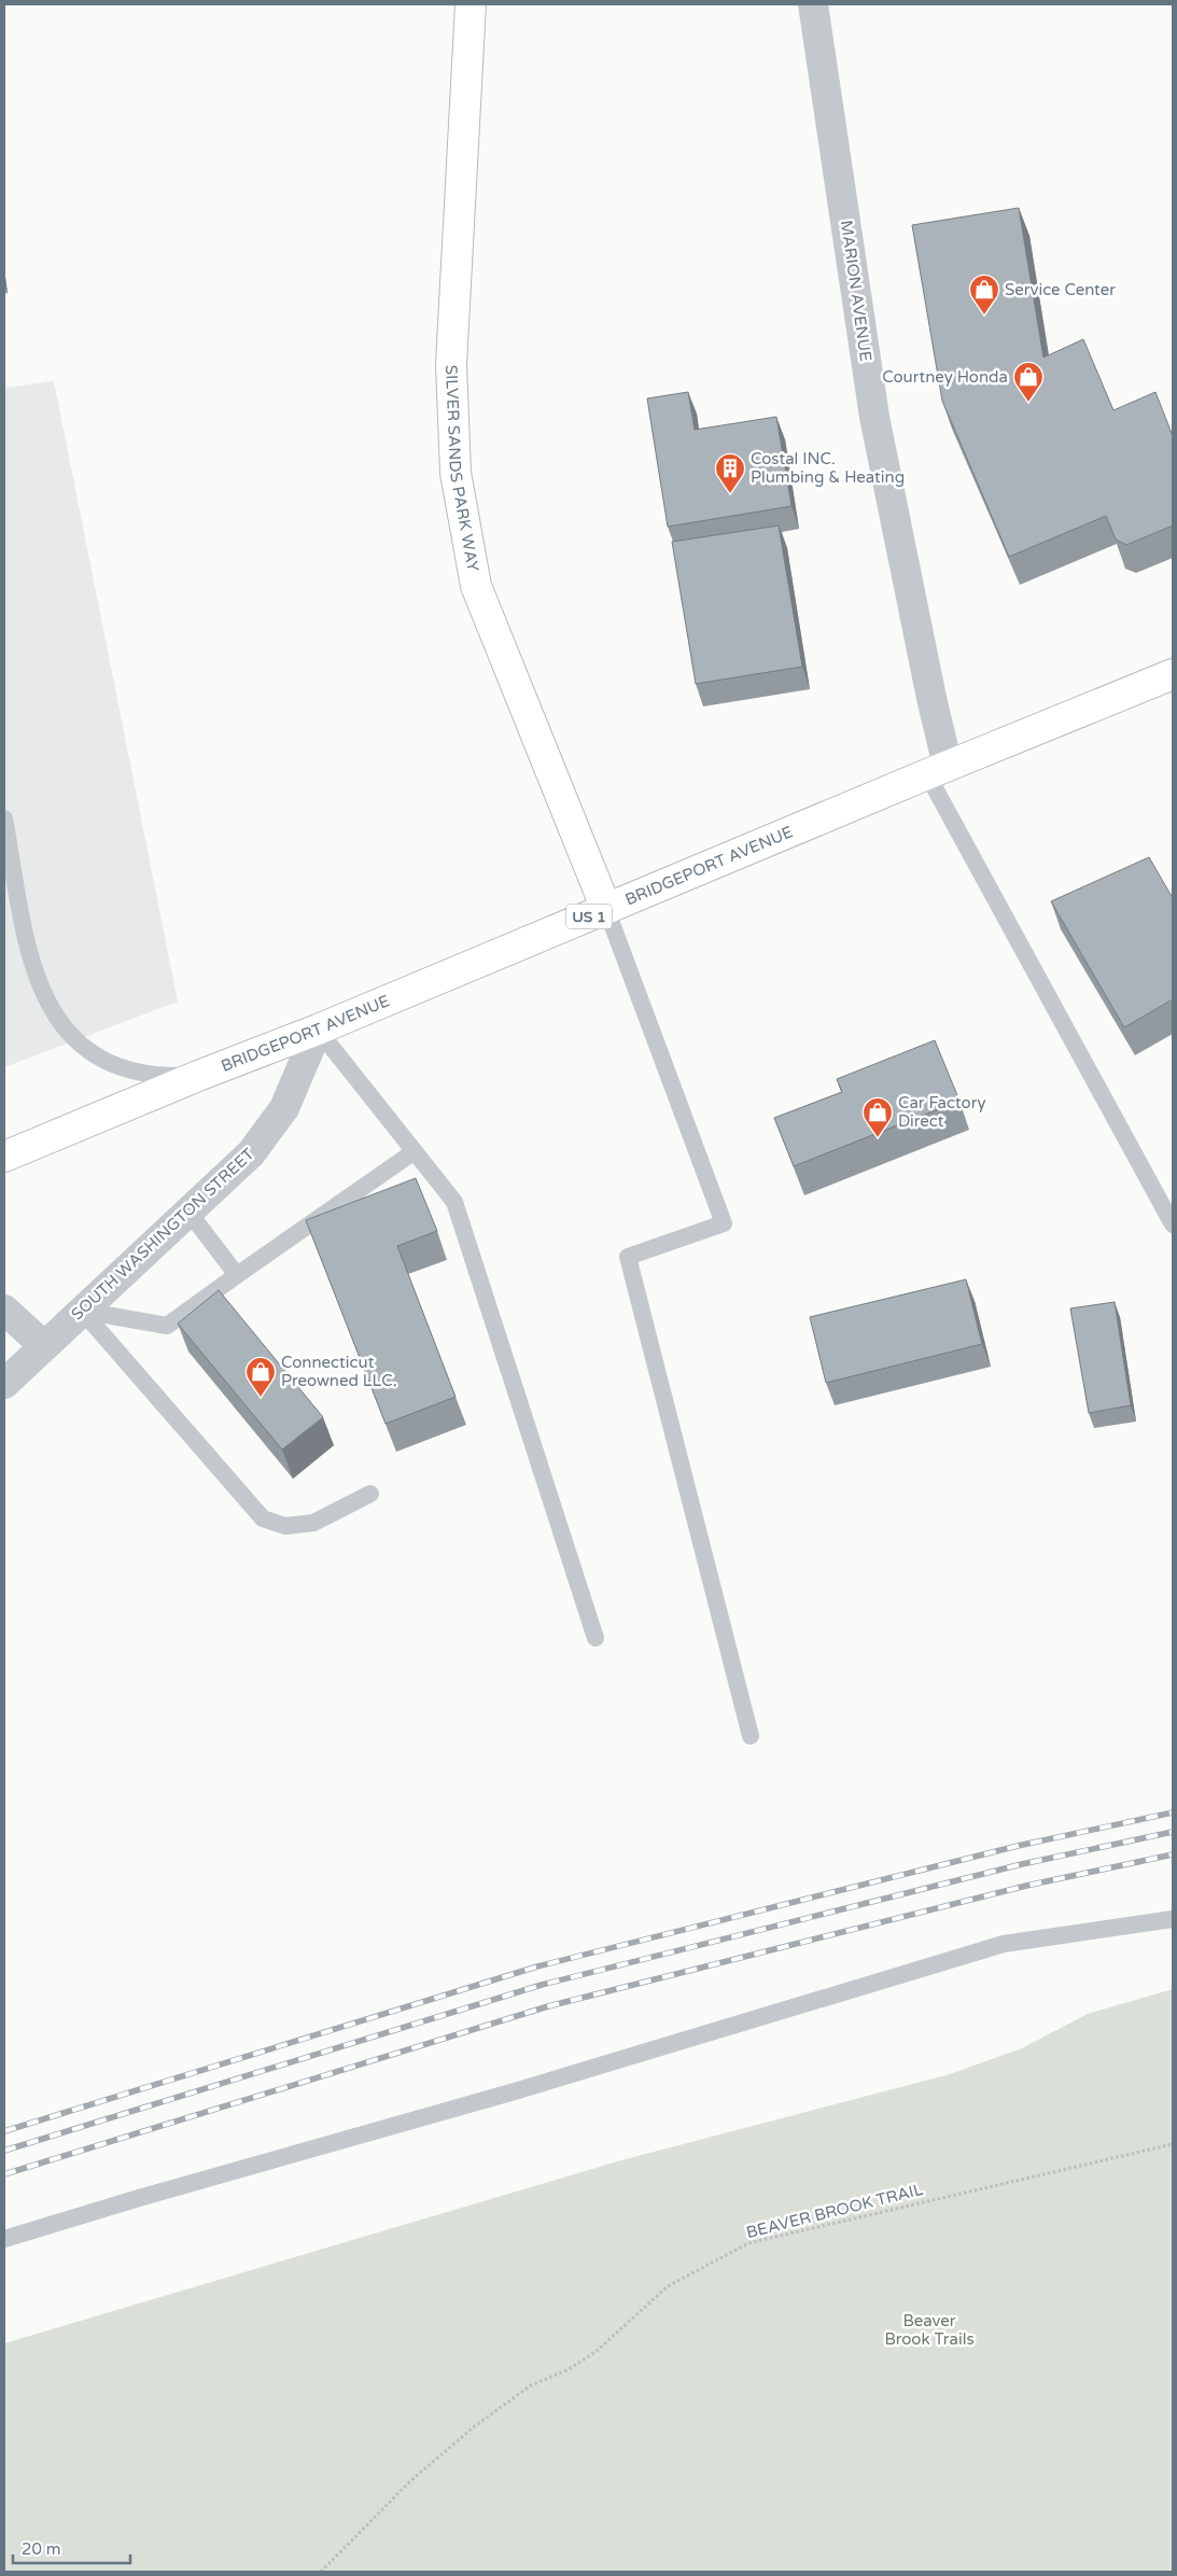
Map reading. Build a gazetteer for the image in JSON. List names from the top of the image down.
{
  "streets": {
    "main road": ["SILVER SANDS PARK WAY", "BRIDGEPORT AVENUE", "US 1"],
    "street": ["MARION AVENUE", "SOUTH WASHINGTON STREET"],
    "path": ["BEAVER BROOK TRAIL"]
  },
  "crossings": [
    ["MARION AVENUE", "BRIDGEPORT AVENUE"],
    ["SILVER SANDS PARK WAY", "BRIDGEPORT AVENUE"],
    ["BRIDGEPORT AVENUE", "SOUTH WASHINGTON STREET"]
  ],
  "parks": ["Beaver Brook Trails"],
  "places": {
    "shop": [
      "Service Center",
      "Courtney Honda",
      "Car Factory Direct",
      "Connecticut Preowned LLC."
    ],
    "building": ["Costal INC. Plumbing & Heating"]
  },
  "scale_bar": "20 m"
}
